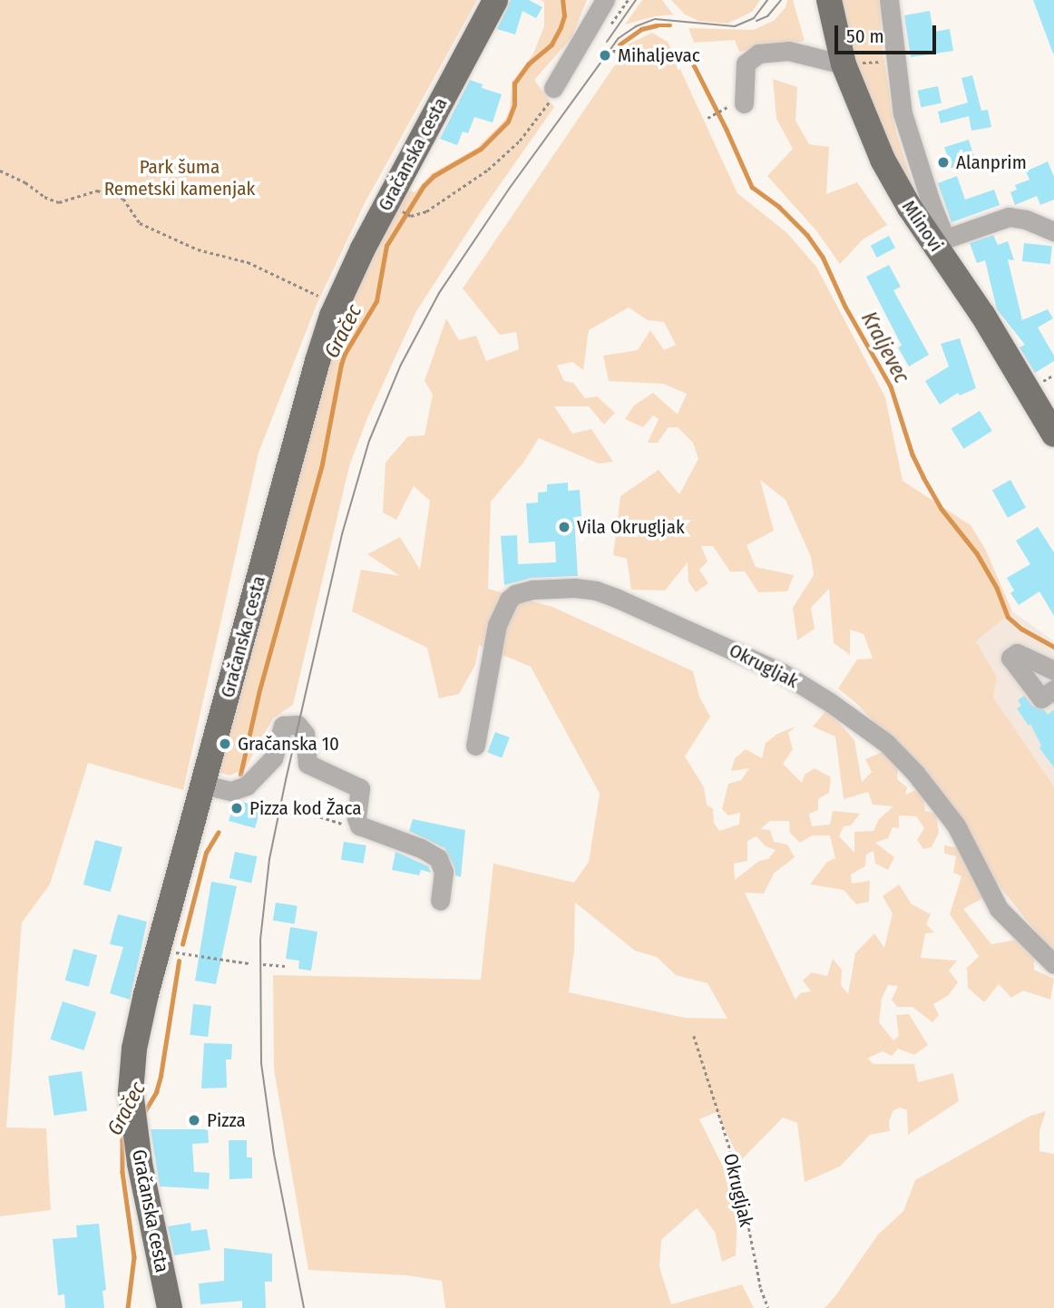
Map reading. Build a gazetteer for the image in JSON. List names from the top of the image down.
{
  "streets": {
    "main road": ["Gračanska cesta", "Mlinovi"],
    "street": ["Okrugljak"]
  },
  "water": ["Gračec", "Kraljevec"],
  "parks": ["Park šuma Remetski kamenjak"],
  "places": [
    "Mihaljevac",
    "Alanprim",
    "Vila Okrugljak",
    "Gračanska 10",
    "Pizza kod Žaca",
    "Pizza"
  ],
  "scale_bar": "50 m"
}
